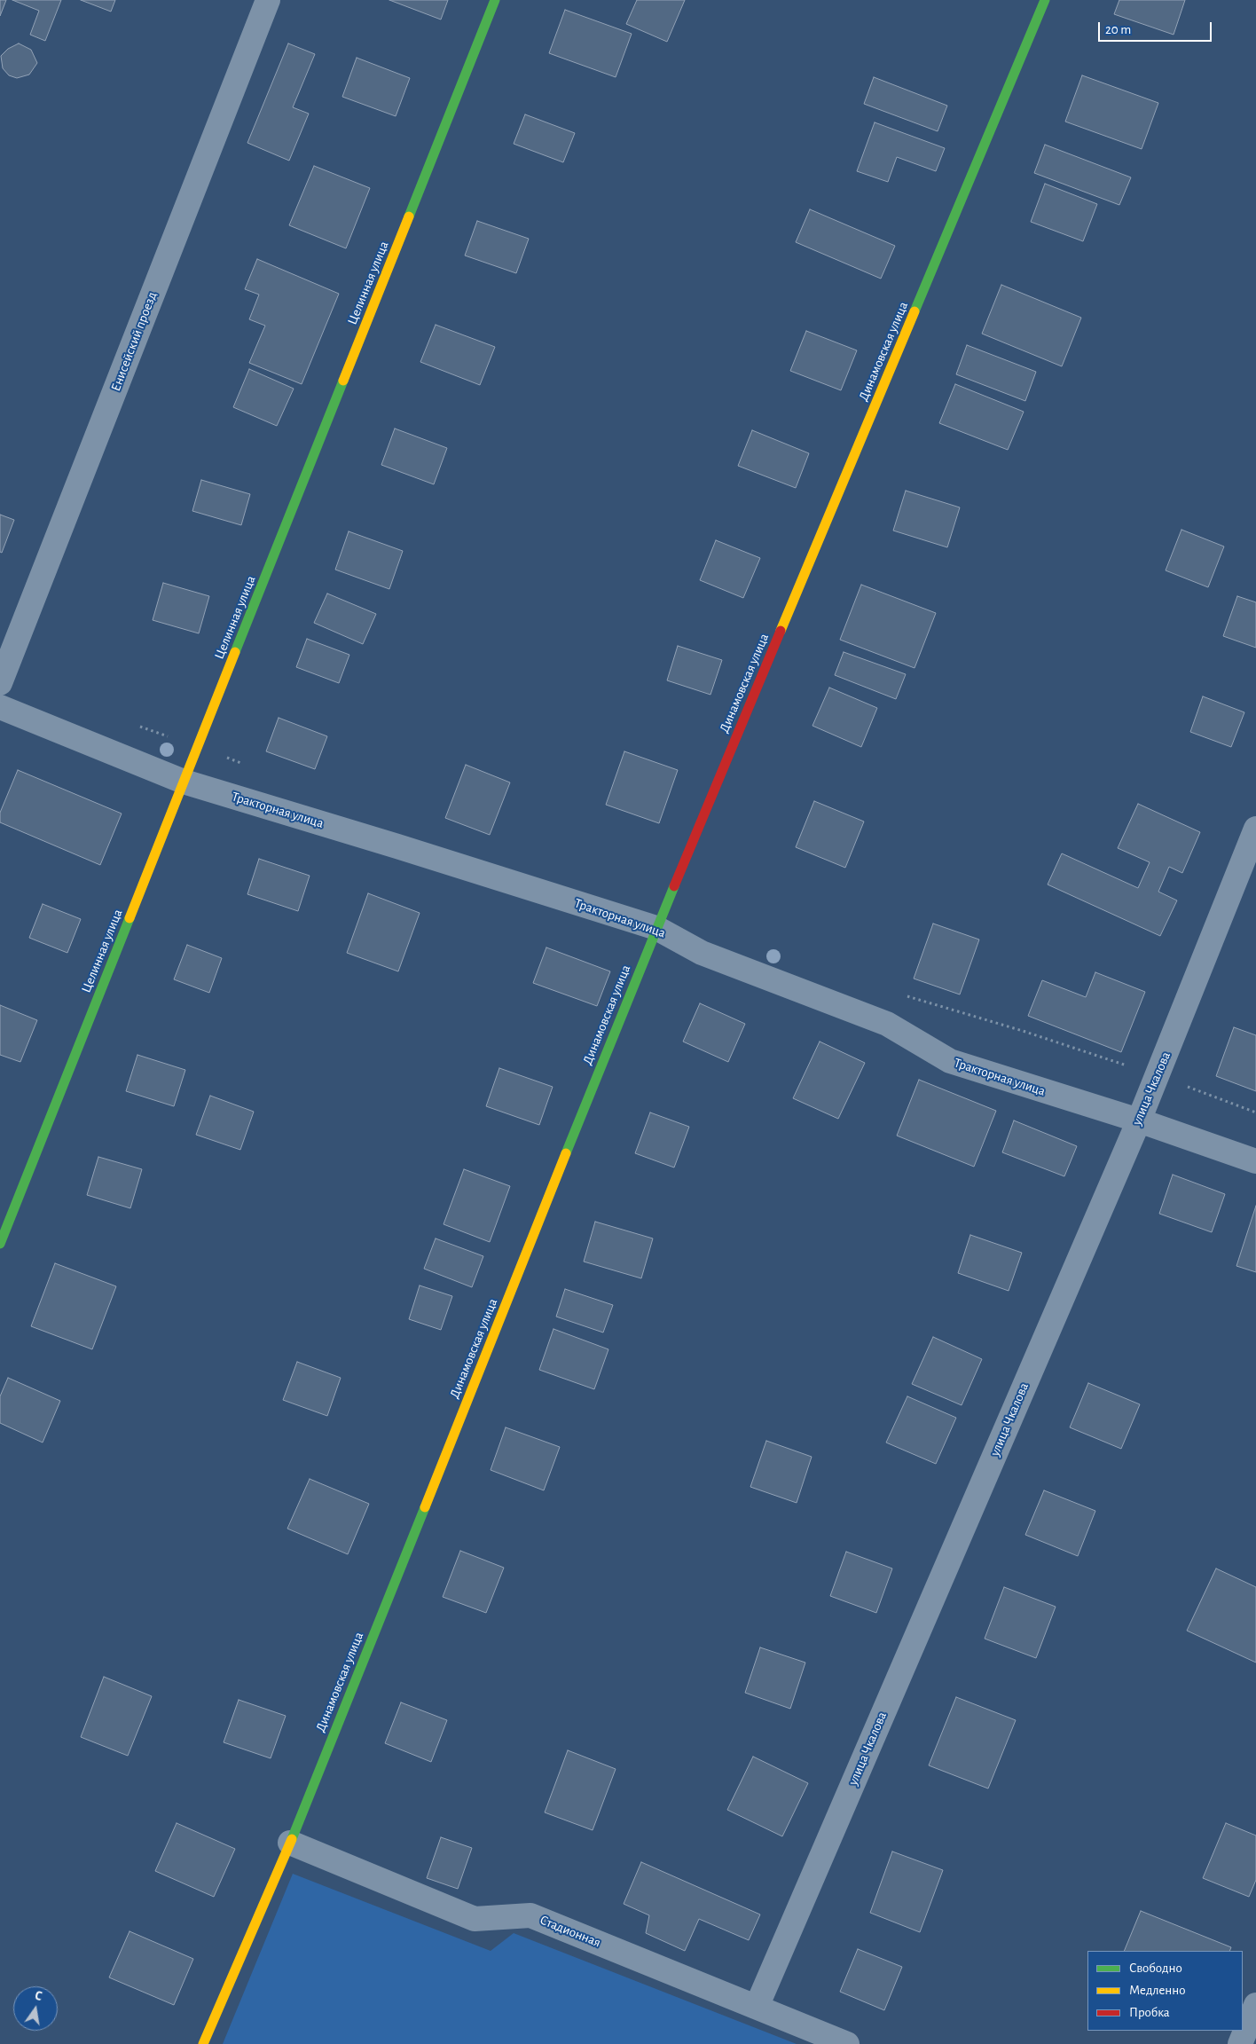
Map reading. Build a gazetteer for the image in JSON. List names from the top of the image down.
{
  "streets": {
    "street": [
      "Целинная улица",
      "Енисейский проезд",
      "Динамовская улица",
      "Тракторная улица",
      "улица Чкалова",
      "Стадионная"
    ]
  },
  "crossings": [
    ["Целинная улица", "Тракторная улица"],
    ["Динамовская улица", "Тракторная улица"],
    ["Динамовская улица", "Стадионная"],
    ["Тракторная улица", "улица Чкалова"],
    ["улица Чкалова", "Стадионная"]
  ],
  "legend": ["Свободно", "Медленно", "Пробка"],
  "scale_bar": "20 m",
  "north": "top"
}
